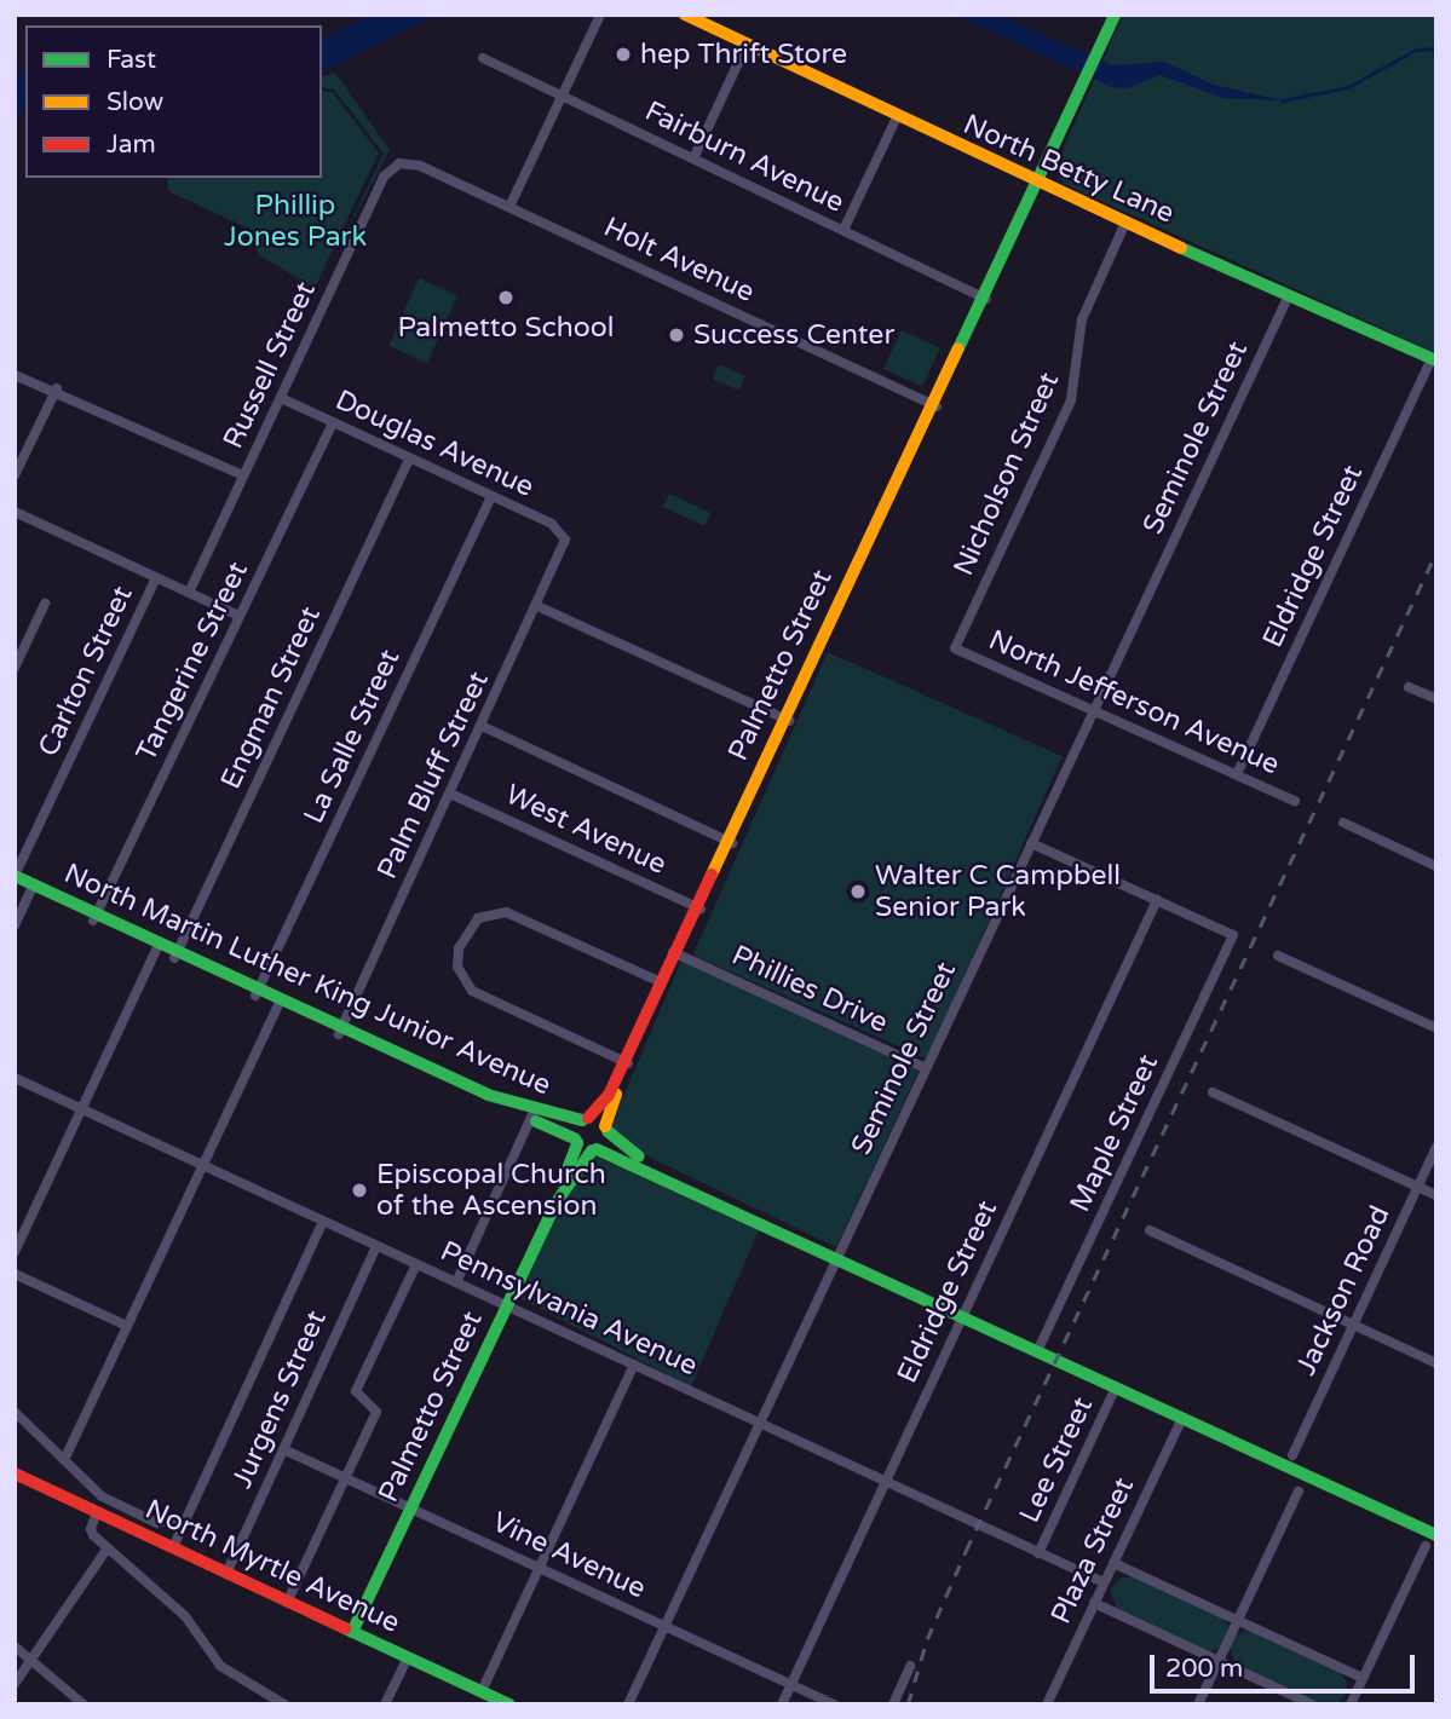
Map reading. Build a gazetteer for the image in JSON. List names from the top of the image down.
{
  "streets": {
    "street": [
      "Fairburn Avenue",
      "North Betty Lane",
      "Holt Avenue",
      "Russell Street",
      "Seminole Street",
      "Douglas Avenue",
      "Nicholson Street",
      "Eldridge Street",
      "Tangerine Street",
      "Palmetto Street",
      "Carlton Street",
      "Engman Street",
      "North Jefferson Avenue",
      "La Salle Street",
      "Palm Bluff Street",
      "West Avenue",
      "North Martin Luther King Junior Avenue",
      "Phillies Drive",
      "Maple Street",
      "Jackson Road",
      "Pennsylvania Avenue",
      "Jurgens Street",
      "Lee Street",
      "Plaza Street",
      "Vine Avenue",
      "North Myrtle Avenue"
    ]
  },
  "crossings": [
    ["Fairburn Avenue", "Palmetto Street"],
    ["North Betty Lane", "Seminole Street"],
    ["North Betty Lane", "Nicholson Street"],
    ["North Betty Lane", "Eldridge Street"],
    ["North Betty Lane", "Palmetto Street"],
    ["Holt Avenue", "Russell Street"],
    ["Holt Avenue", "Palmetto Street"],
    ["Russell Street", "Douglas Avenue"],
    ["Seminole Street", "North Jefferson Avenue"],
    ["Seminole Street", "Phillies Drive"],
    ["Seminole Street", "Pennsylvania Avenue"],
    ["Seminole Street", "Vine Avenue"],
    ["Douglas Avenue", "Tangerine Street"],
    ["Douglas Avenue", "Engman Street"],
    ["Douglas Avenue", "La Salle Street"],
    ["Douglas Avenue", "Palm Bluff Street"],
    ["Nicholson Street", "North Jefferson Avenue"],
    ["Eldridge Street", "North Jefferson Avenue"],
    ["Eldridge Street", "Maple Street"],
    ["Eldridge Street", "Pennsylvania Avenue"],
    ["Eldridge Street", "Vine Avenue"],
    ["Tangerine Street", "North Martin Luther King Junior Avenue"],
    ["Palmetto Street", "West Avenue"],
    ["Palmetto Street", "North Martin Luther King Junior Avenue"],
    ["Palmetto Street", "Phillies Drive"],
    ["Palmetto Street", "Pennsylvania Avenue"],
    ["Palmetto Street", "Vine Avenue"],
    ["Palmetto Street", "North Myrtle Avenue"],
    ["Carlton Street", "North Martin Luther King Junior Avenue"],
    ["Engman Street", "North Martin Luther King Junior Avenue"],
    ["La Salle Street", "North Martin Luther King Junior Avenue"],
    ["Palm Bluff Street", "West Avenue"],
    ["Palm Bluff Street", "North Martin Luther King Junior Avenue"],
    ["Pennsylvania Avenue", "Jurgens Street"],
    ["Pennsylvania Avenue", "Lee Street"],
    ["Pennsylvania Avenue", "Plaza Street"],
    ["Jurgens Street", "Vine Avenue"],
    ["Jurgens Street", "North Myrtle Avenue"]
  ],
  "parks": ["Phillip Jones Park"],
  "places": [
    "hep Thrift Store",
    "Palmetto School",
    "Success Center",
    "Walter C Campbell Senior Park",
    "Episcopal Church of the Ascension"
  ],
  "legend": ["Fast", "Slow", "Jam"],
  "scale_bar": "200 m"
}
